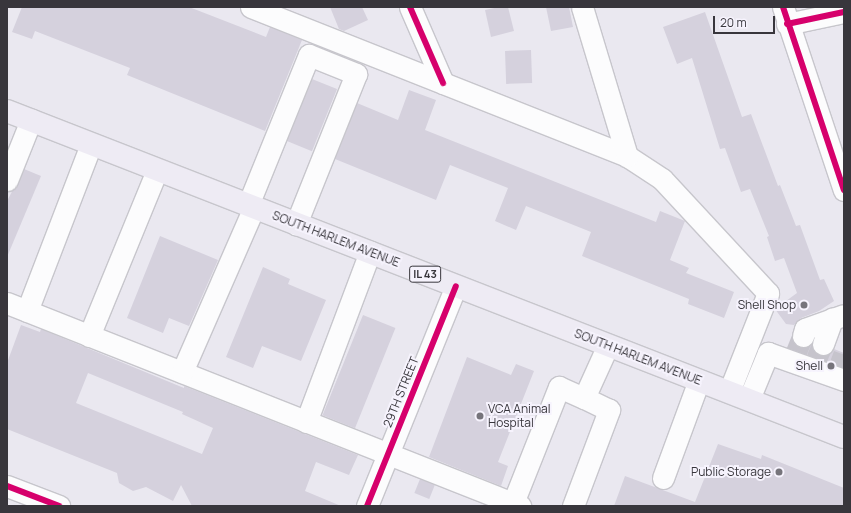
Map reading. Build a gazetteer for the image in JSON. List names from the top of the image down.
{
  "streets": {
    "main road": ["SOUTH HARLEM AVENUE", "IL 43"],
    "street": ["29TH STREET"]
  },
  "crossings": [
    ["SOUTH HARLEM AVENUE", "29TH STREET"]
  ],
  "places": [
    "Shell Shop",
    "Shell",
    "VCA Animal Hospital",
    "Public Storage"
  ],
  "scale_bar": "20 m"
}
